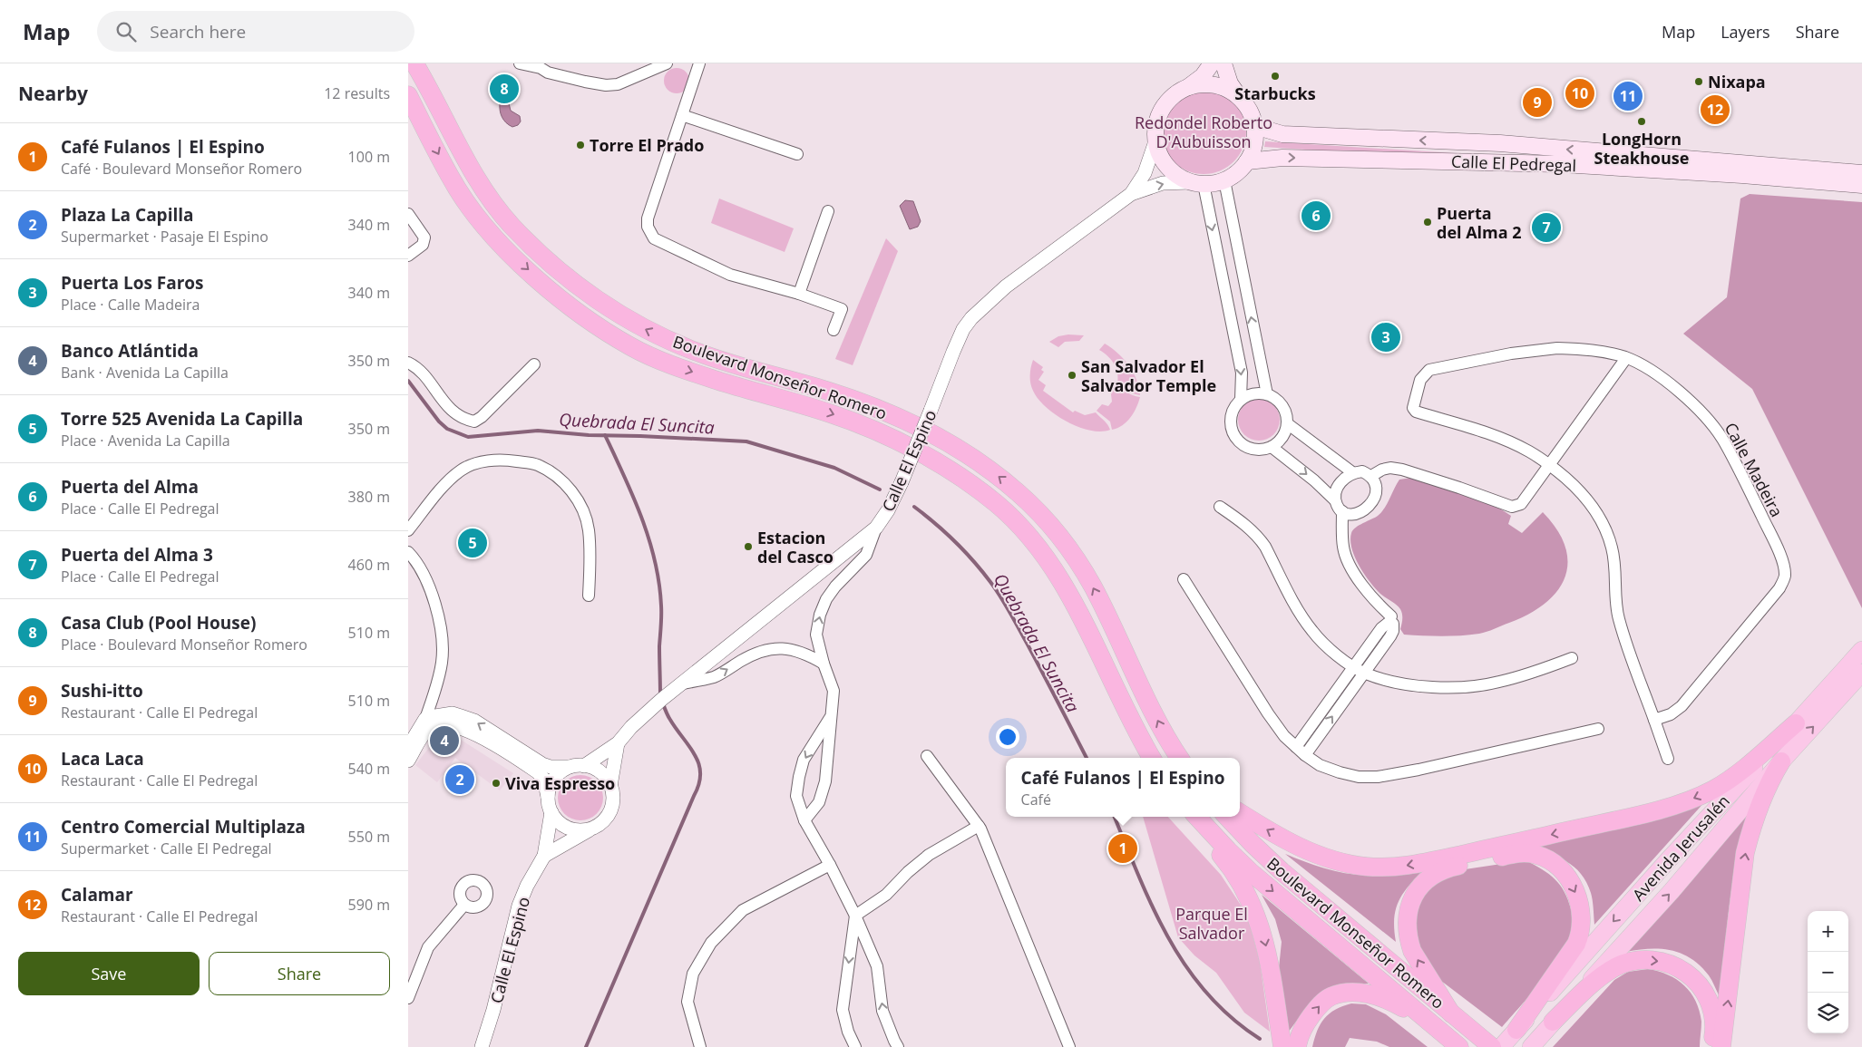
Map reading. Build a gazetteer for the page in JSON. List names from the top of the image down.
{
  "streets": {
    "highway": ["Boulevard Monseñor Romero"],
    "main road": ["Calle El Pedregal", "Avenida Jerusalén"],
    "street": ["Calle El Espino", "Calle Madeira"]
  },
  "crossings": [
    ["Calle El Pedregal", "Calle El Espino"],
    ["Boulevard Monseñor Romero", "Avenida Jerusalén"]
  ],
  "water": ["Quebrada El Suncita"],
  "parks": ["Redondel Roberto D'Aubuisson", "Parque El Salvador"],
  "places": [
    "Starbucks",
    "Nixapa",
    "LongHorn Steakhouse",
    "Torre El Prado",
    "Puerta del Alma 2",
    "San Salvador El Salvador Temple",
    "Estacion del Casco",
    "Viva Espresso"
  ],
  "page": {
    "header": "Map",
    "search": "Search here",
    "nav": ["Map", "Layers", "Share"],
    "heading": ["Nearby", "12 results"],
    "pins": [
      "8",
      "10",
      "11",
      "9",
      "12",
      "6",
      "7",
      "3",
      "5",
      "4",
      "2",
      "1"
    ],
    "list": [
      {
        "mark": "1",
        "name": "Café Fulanos | El Espino",
        "note": "Café · Boulevard Monseñor Romero",
        "value": "100 m"
      },
      {
        "mark": "2",
        "name": "Plaza La Capilla",
        "note": "Supermarket · Pasaje El Espino",
        "value": "340 m"
      },
      {
        "mark": "3",
        "name": "Puerta Los Faros",
        "note": "Place · Calle Madeira",
        "value": "340 m"
      },
      {
        "mark": "4",
        "name": "Banco Atlántida",
        "note": "Bank · Avenida La Capilla",
        "value": "350 m"
      },
      {
        "mark": "5",
        "name": "Torre 525 Avenida La Capilla",
        "note": "Place · Avenida La Capilla",
        "value": "350 m"
      },
      {
        "mark": "6",
        "name": "Puerta del Alma",
        "note": "Place · Calle El Pedregal",
        "value": "380 m"
      },
      {
        "mark": "7",
        "name": "Puerta del Alma 3",
        "note": "Place · Calle El Pedregal",
        "value": "460 m"
      },
      {
        "mark": "8",
        "name": "Casa Club (Pool House)",
        "note": "Place · Boulevard Monseñor Romero",
        "value": "510 m"
      },
      {
        "mark": "9",
        "name": "Sushi-itto",
        "note": "Restaurant · Calle El Pedregal",
        "value": "510 m"
      },
      {
        "mark": "10",
        "name": "Laca Laca",
        "note": "Restaurant · Calle El Pedregal",
        "value": "540 m"
      },
      {
        "mark": "11",
        "name": "Centro Comercial Multiplaza",
        "note": "Supermarket · Calle El Pedregal",
        "value": "550 m"
      },
      {
        "mark": "12",
        "name": "Calamar",
        "note": "Restaurant · Calle El Pedregal",
        "value": "590 m"
      }
    ],
    "popup": ["Café Fulanos | El Espino", "Café"],
    "map_buttons": ["+", "−"],
    "buttons": ["Save", "Share"]
  }
}
